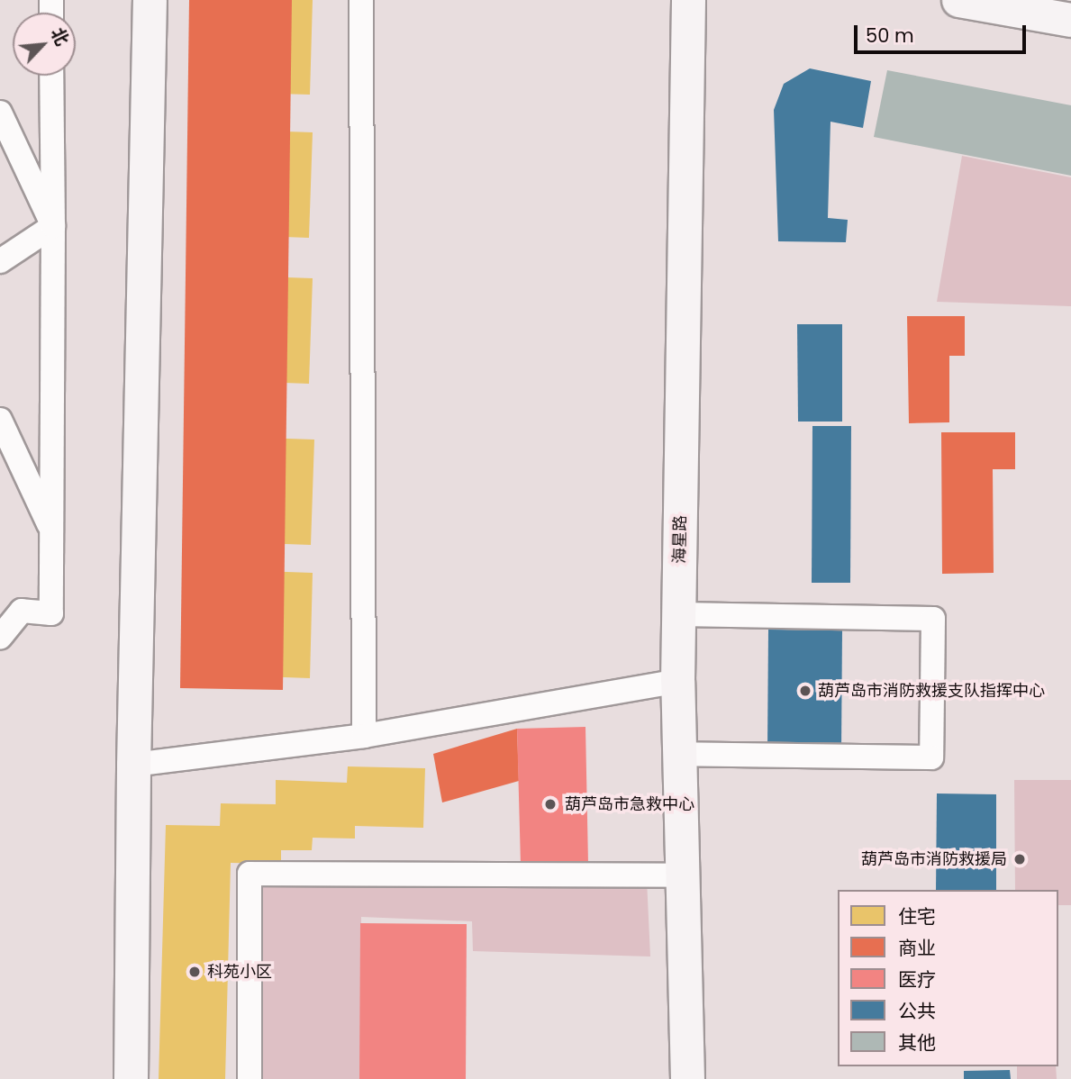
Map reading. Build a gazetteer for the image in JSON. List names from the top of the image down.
{
  "streets": {
    "street": ["海星路"]
  },
  "places": [
    "葫芦岛市消防救援支队指挥中心",
    "葫芦岛市急救中心",
    "葫芦岛市消防救援局",
    "科苑小区"
  ],
  "legend": [
    "住宅",
    "商业",
    "医疗",
    "公共",
    "其他"
  ],
  "scale_bar": "50 m",
  "north": "top right"
}
